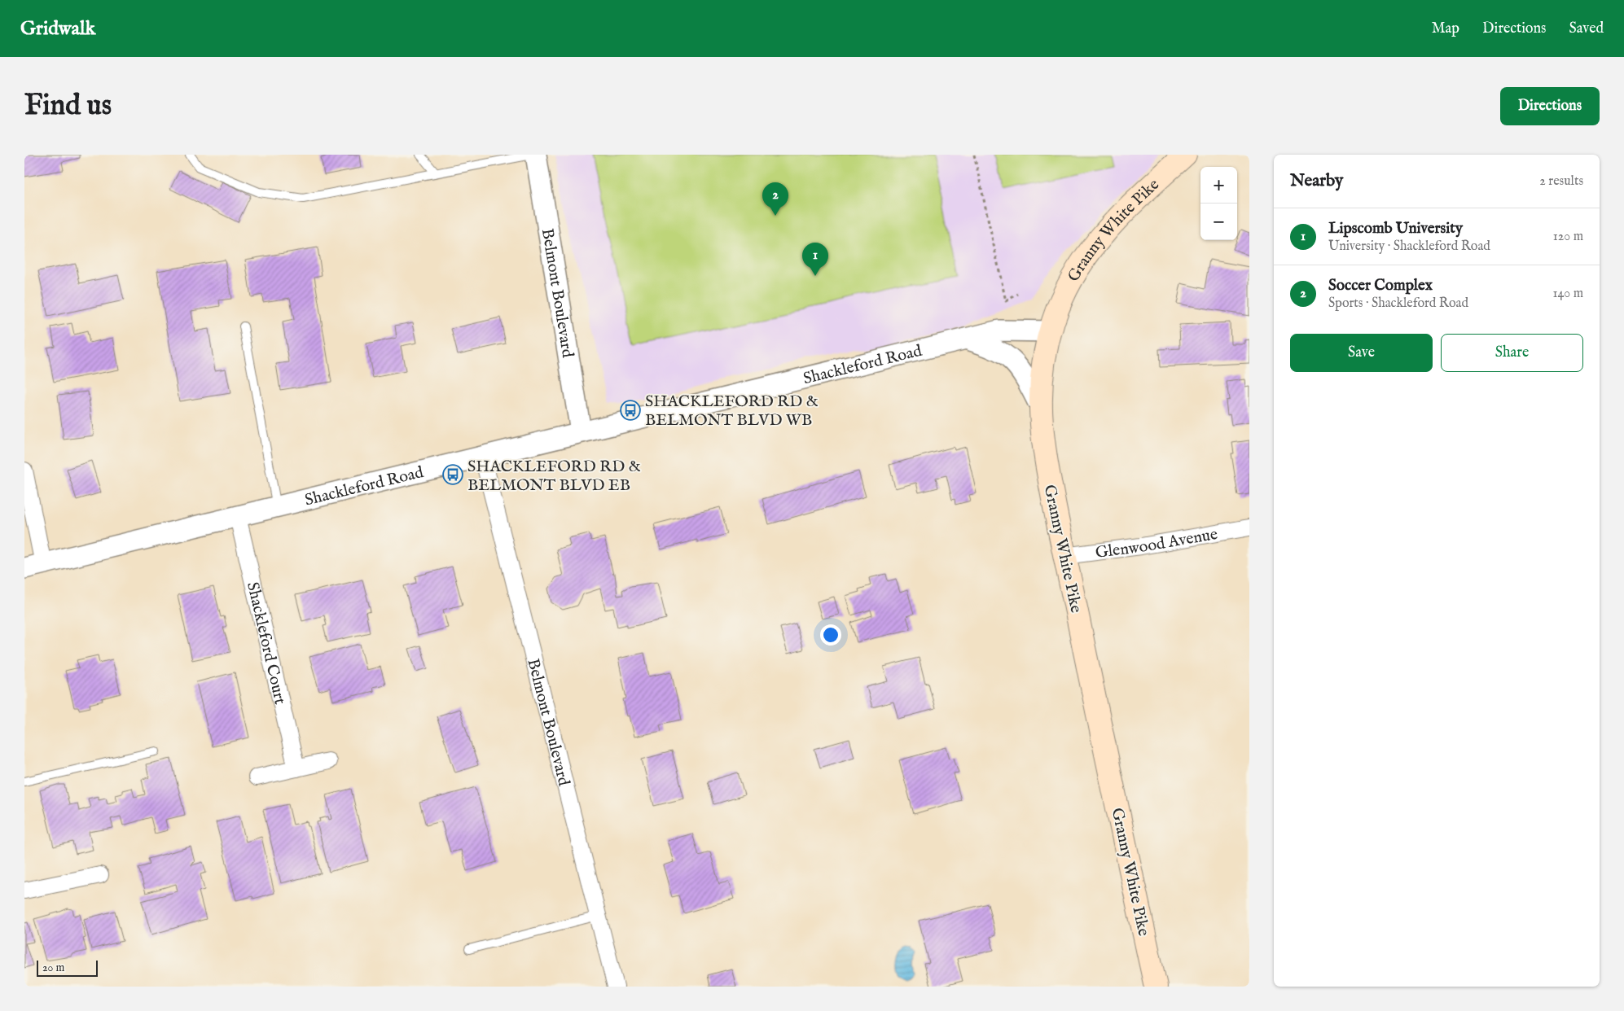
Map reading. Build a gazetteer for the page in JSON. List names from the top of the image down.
{
  "streets": {
    "main road": ["Granny White Pike"],
    "street": [
      "Belmont Boulevard",
      "Shackleford Road",
      "Glenwood Avenue",
      "Shackleford Court"
    ]
  },
  "crossings": [
    ["Granny White Pike", "Shackleford Road"],
    ["Granny White Pike", "Glenwood Avenue"],
    ["Belmont Boulevard", "Shackleford Road"],
    ["Shackleford Road", "Shackleford Court"]
  ],
  "places": {
    "bus stop": ["SHACKLEFORD RD & BELMONT BLVD WB", "SHACKLEFORD RD & BELMONT BLVD EB"]
  },
  "scale_bar": "20 m",
  "page": {
    "header": "Gridwalk",
    "nav": ["Map", "Directions", "Saved"],
    "buttons": [
      "Directions",
      ["Save", "Share"]
    ],
    "title": "Find us",
    "heading": ["Nearby", "2 results"],
    "map_buttons": ["+", "−"],
    "pins": ["2", "1"],
    "list": [
      {
        "mark": "1",
        "name": "Lipscomb University",
        "note": "University · Shackleford Road",
        "value": "120 m"
      },
      {
        "mark": "2",
        "name": "Soccer Complex",
        "note": "Sports · Shackleford Road",
        "value": "140 m"
      }
    ],
    "scale": "20 m"
  }
}
